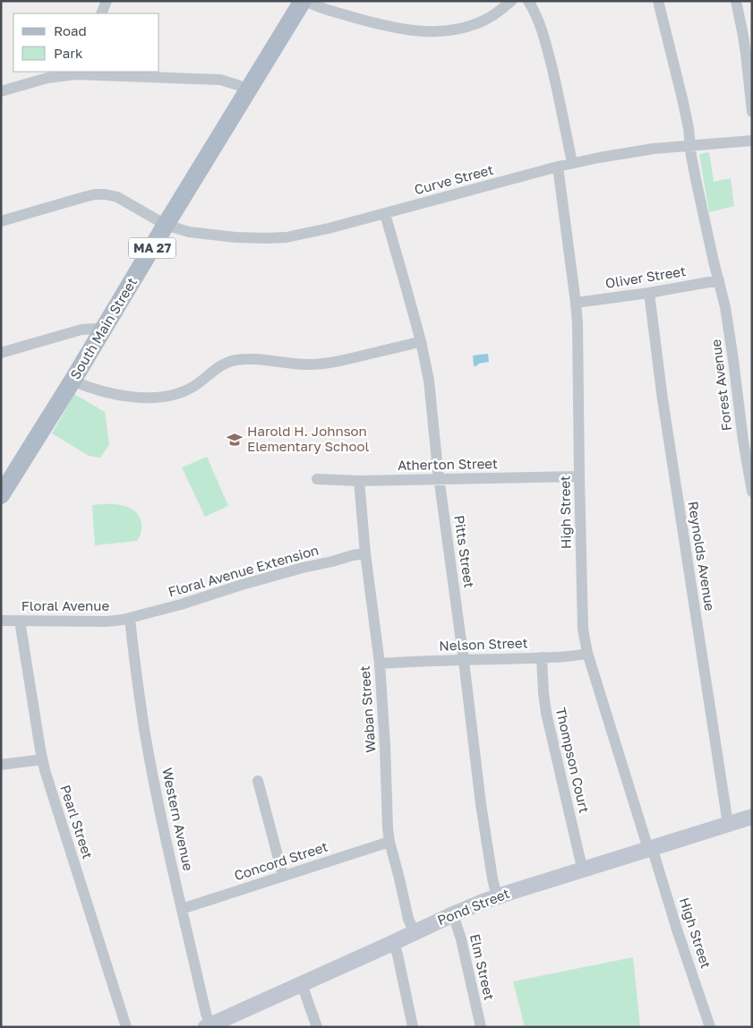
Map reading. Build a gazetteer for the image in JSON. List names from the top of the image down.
{
  "streets": {
    "main road": ["MA 27", "South Main Street"],
    "street": [
      "Curve Street",
      "Oliver Street",
      "Forest Avenue",
      "Atherton Street",
      "High Street",
      "Pitts Street",
      "Reynolds Avenue",
      "Floral Avenue Extension",
      "Floral Avenue",
      "Nelson Street",
      "Waban Street",
      "Thompson Court",
      "Western Avenue",
      "Pearl Street",
      "Concord Street",
      "Pond Street",
      "Elm Street"
    ]
  },
  "crossings": [
    ["Curve Street", "South Main Street"],
    ["Curve Street", "Forest Avenue"],
    ["Curve Street", "High Street"],
    ["Curve Street", "Pitts Street"],
    ["Oliver Street", "Forest Avenue"],
    ["Oliver Street", "High Street"],
    ["Oliver Street", "Reynolds Avenue"],
    ["Atherton Street", "High Street"],
    ["Atherton Street", "Pitts Street"],
    ["Atherton Street", "Waban Street"],
    ["High Street", "Nelson Street"],
    ["High Street", "Pond Street"],
    ["Pitts Street", "Nelson Street"],
    ["Pitts Street", "Pond Street"],
    ["Reynolds Avenue", "Pond Street"],
    ["Floral Avenue Extension", "Floral Avenue"],
    ["Floral Avenue Extension", "Waban Street"],
    ["Floral Avenue Extension", "Western Avenue"],
    ["Floral Avenue", "Western Avenue"],
    ["Floral Avenue", "Pearl Street"],
    ["Nelson Street", "Waban Street"],
    ["Nelson Street", "Thompson Court"],
    ["Waban Street", "Concord Street"],
    ["Waban Street", "Pond Street"],
    ["Thompson Court", "Pond Street"],
    ["Western Avenue", "Concord Street"],
    ["Western Avenue", "Pond Street"],
    ["Pond Street", "Elm Street"]
  ],
  "places": {
    "school or university": ["Harold H. Johnson Elementary School"]
  },
  "legend": ["Road", "Park"]
}
